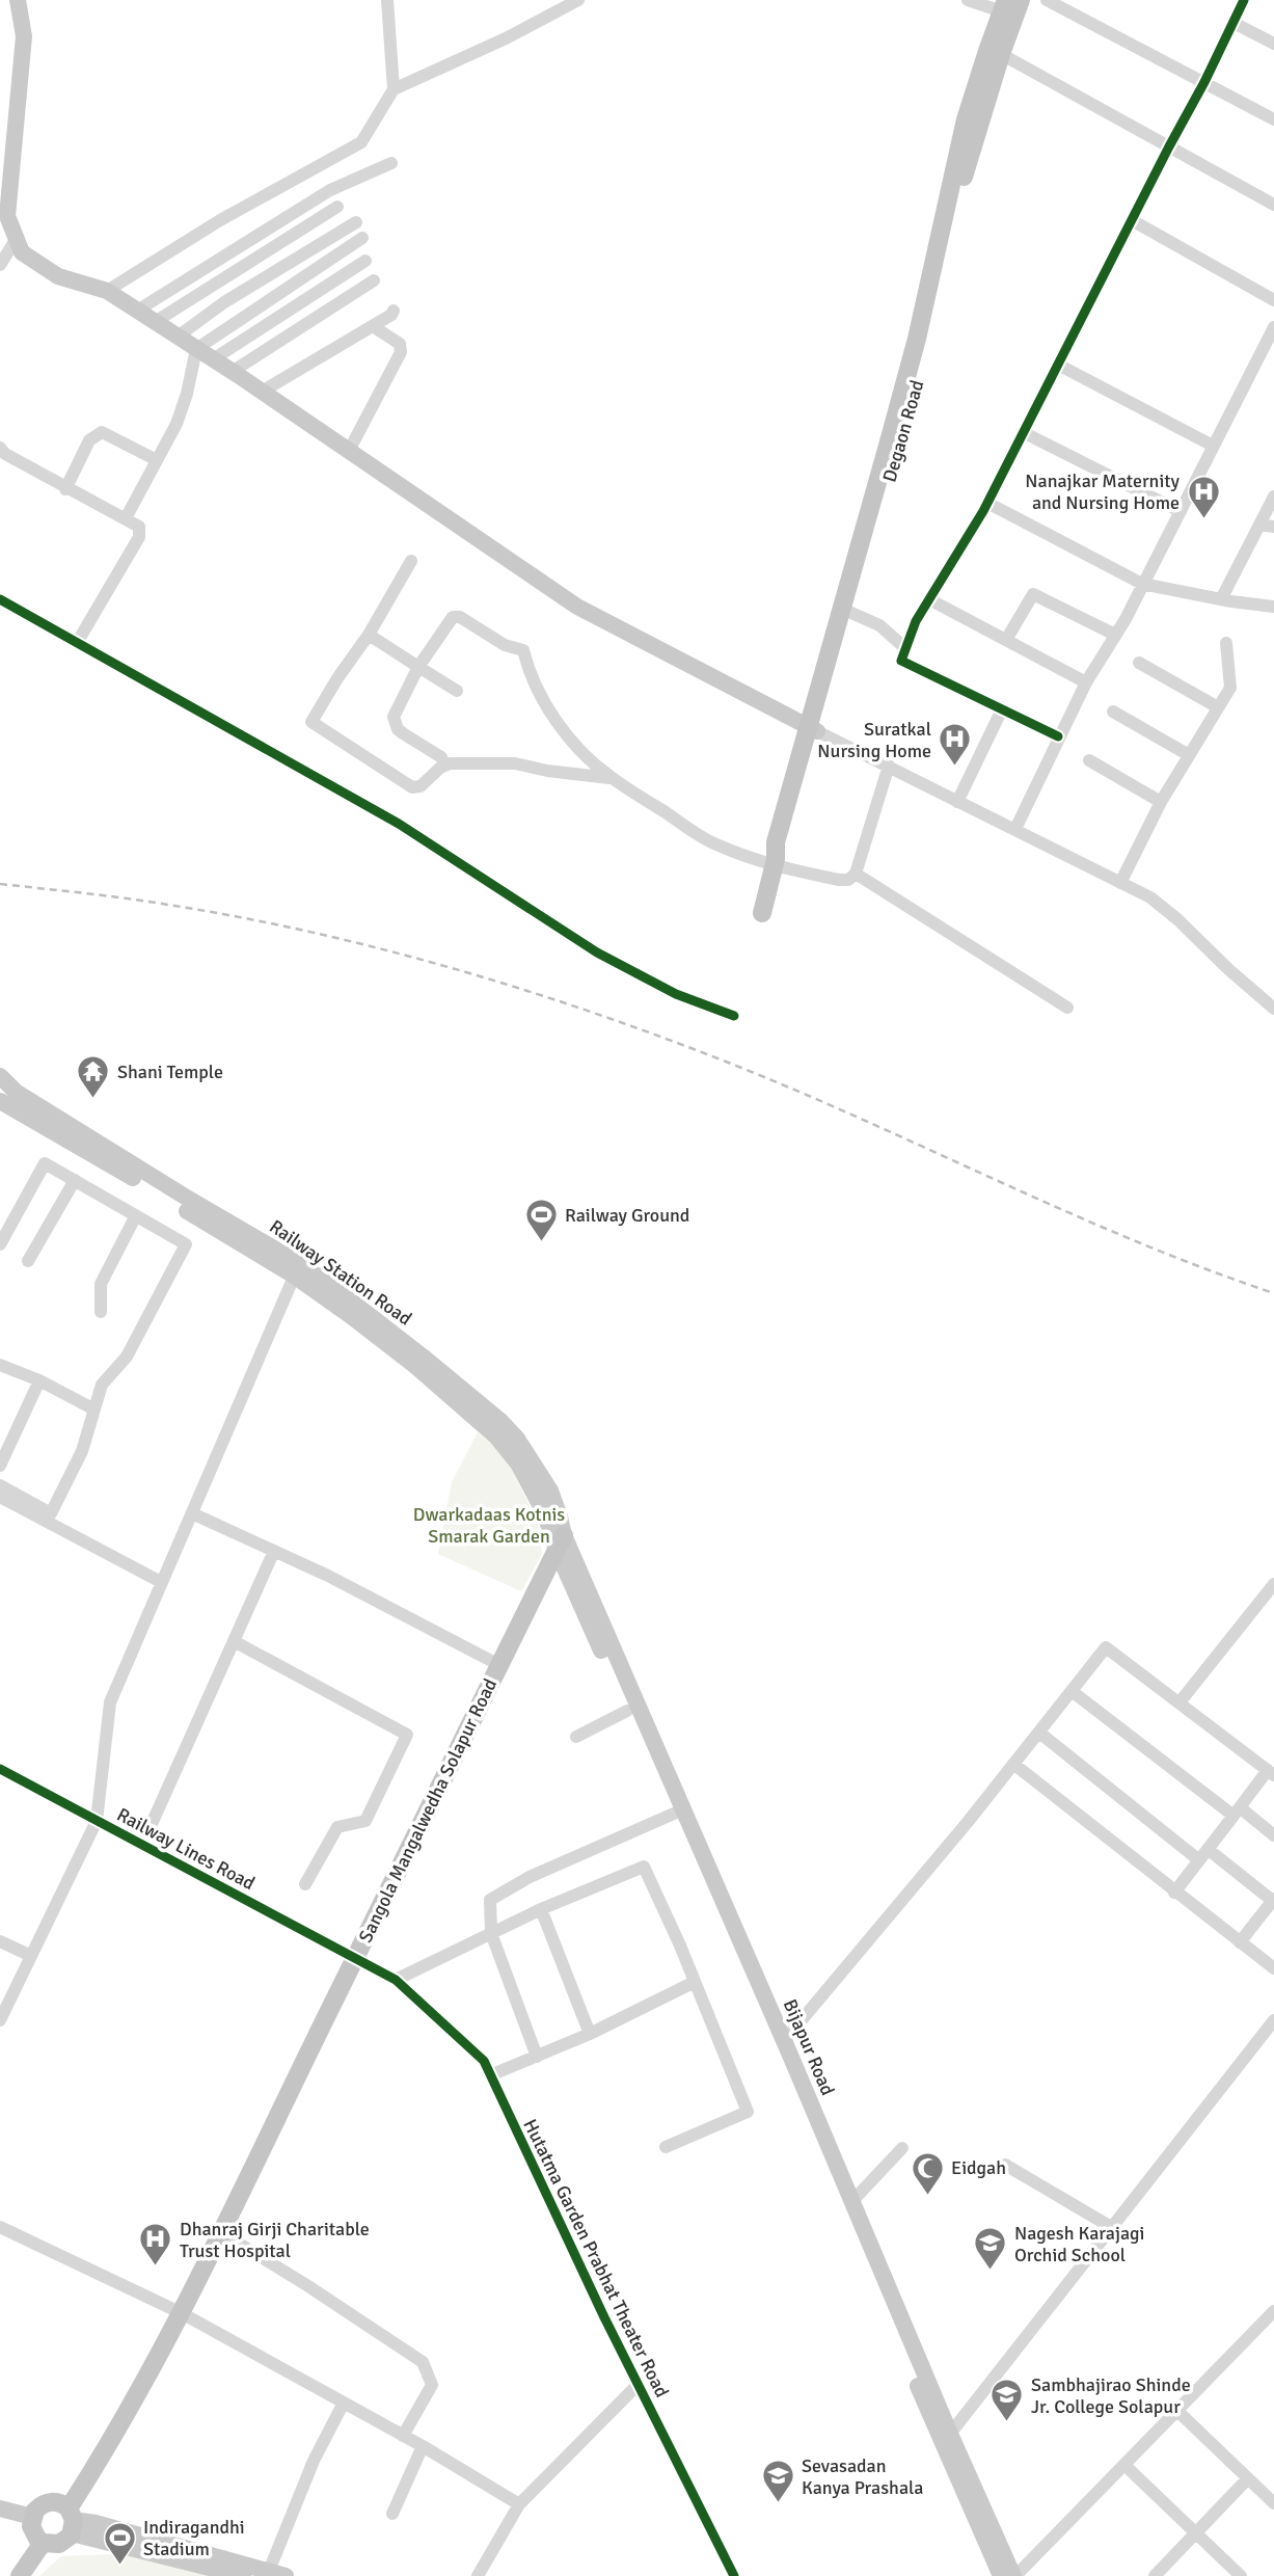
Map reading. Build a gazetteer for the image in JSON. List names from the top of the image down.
{
  "streets": {
    "highway": ["Degaon Road", "Sangola Mangalwedha Solapur Road"],
    "main road": ["Railway Station Road", "Bijapur Road"],
    "street": ["Railway Lines Road", "Hutatma Garden Prabhat Theater Road"]
  },
  "crossings": [
    ["Railway Station Road", "Sangola Mangalwedha Solapur Road"],
    ["Railway Station Road", "Bijapur Road"],
    ["Sangola Mangalwedha Solapur Road", "Railway Lines Road"],
    ["Sangola Mangalwedha Solapur Road", "Bijapur Road"],
    ["Railway Lines Road", "Hutatma Garden Prabhat Theater Road"]
  ],
  "parks": ["Dwarkadaas Kotnis Smarak Garden"],
  "places": {
    "hospital": ["Nanajkar Maternity and Nursing Home", "Suratkal Nursing Home", "Dhanraj Girji Charitable Trust Hospital"],
    "temple": ["Shani Temple"],
    "sports": ["Railway Ground", "Indiragandhi Stadium"],
    "mosque": ["Eidgah"],
    "school or university": ["Nagesh Karajagi Orchid School", "Sambhajirao Shinde Jr. College Solapur", "Sevasadan Kanya Prashala"]
  }
}
